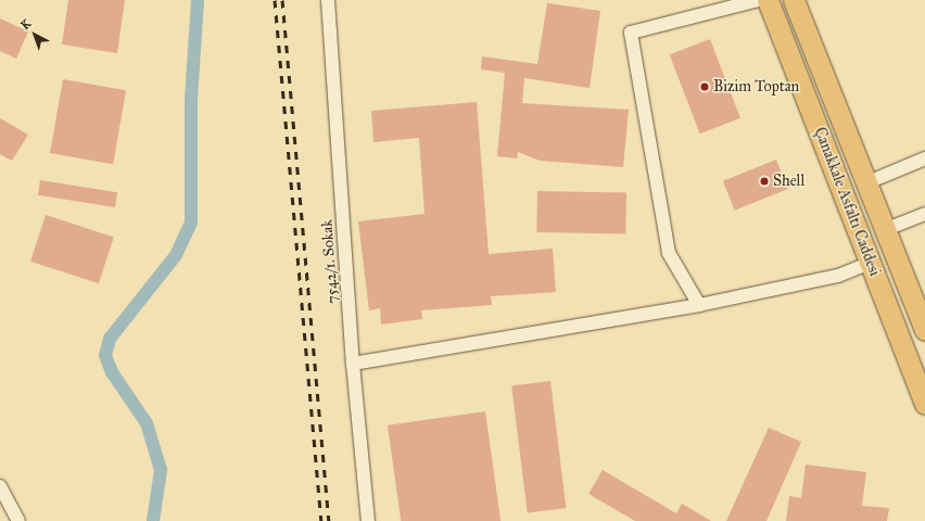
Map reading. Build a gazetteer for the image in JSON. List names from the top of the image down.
{
  "streets": {
    "highway": ["Çanakkale Asfaltı Caddesi"],
    "street": ["7542/1. Sokak"]
  },
  "places": ["Bizim Toptan", "Shell"],
  "north": "top left"
}
